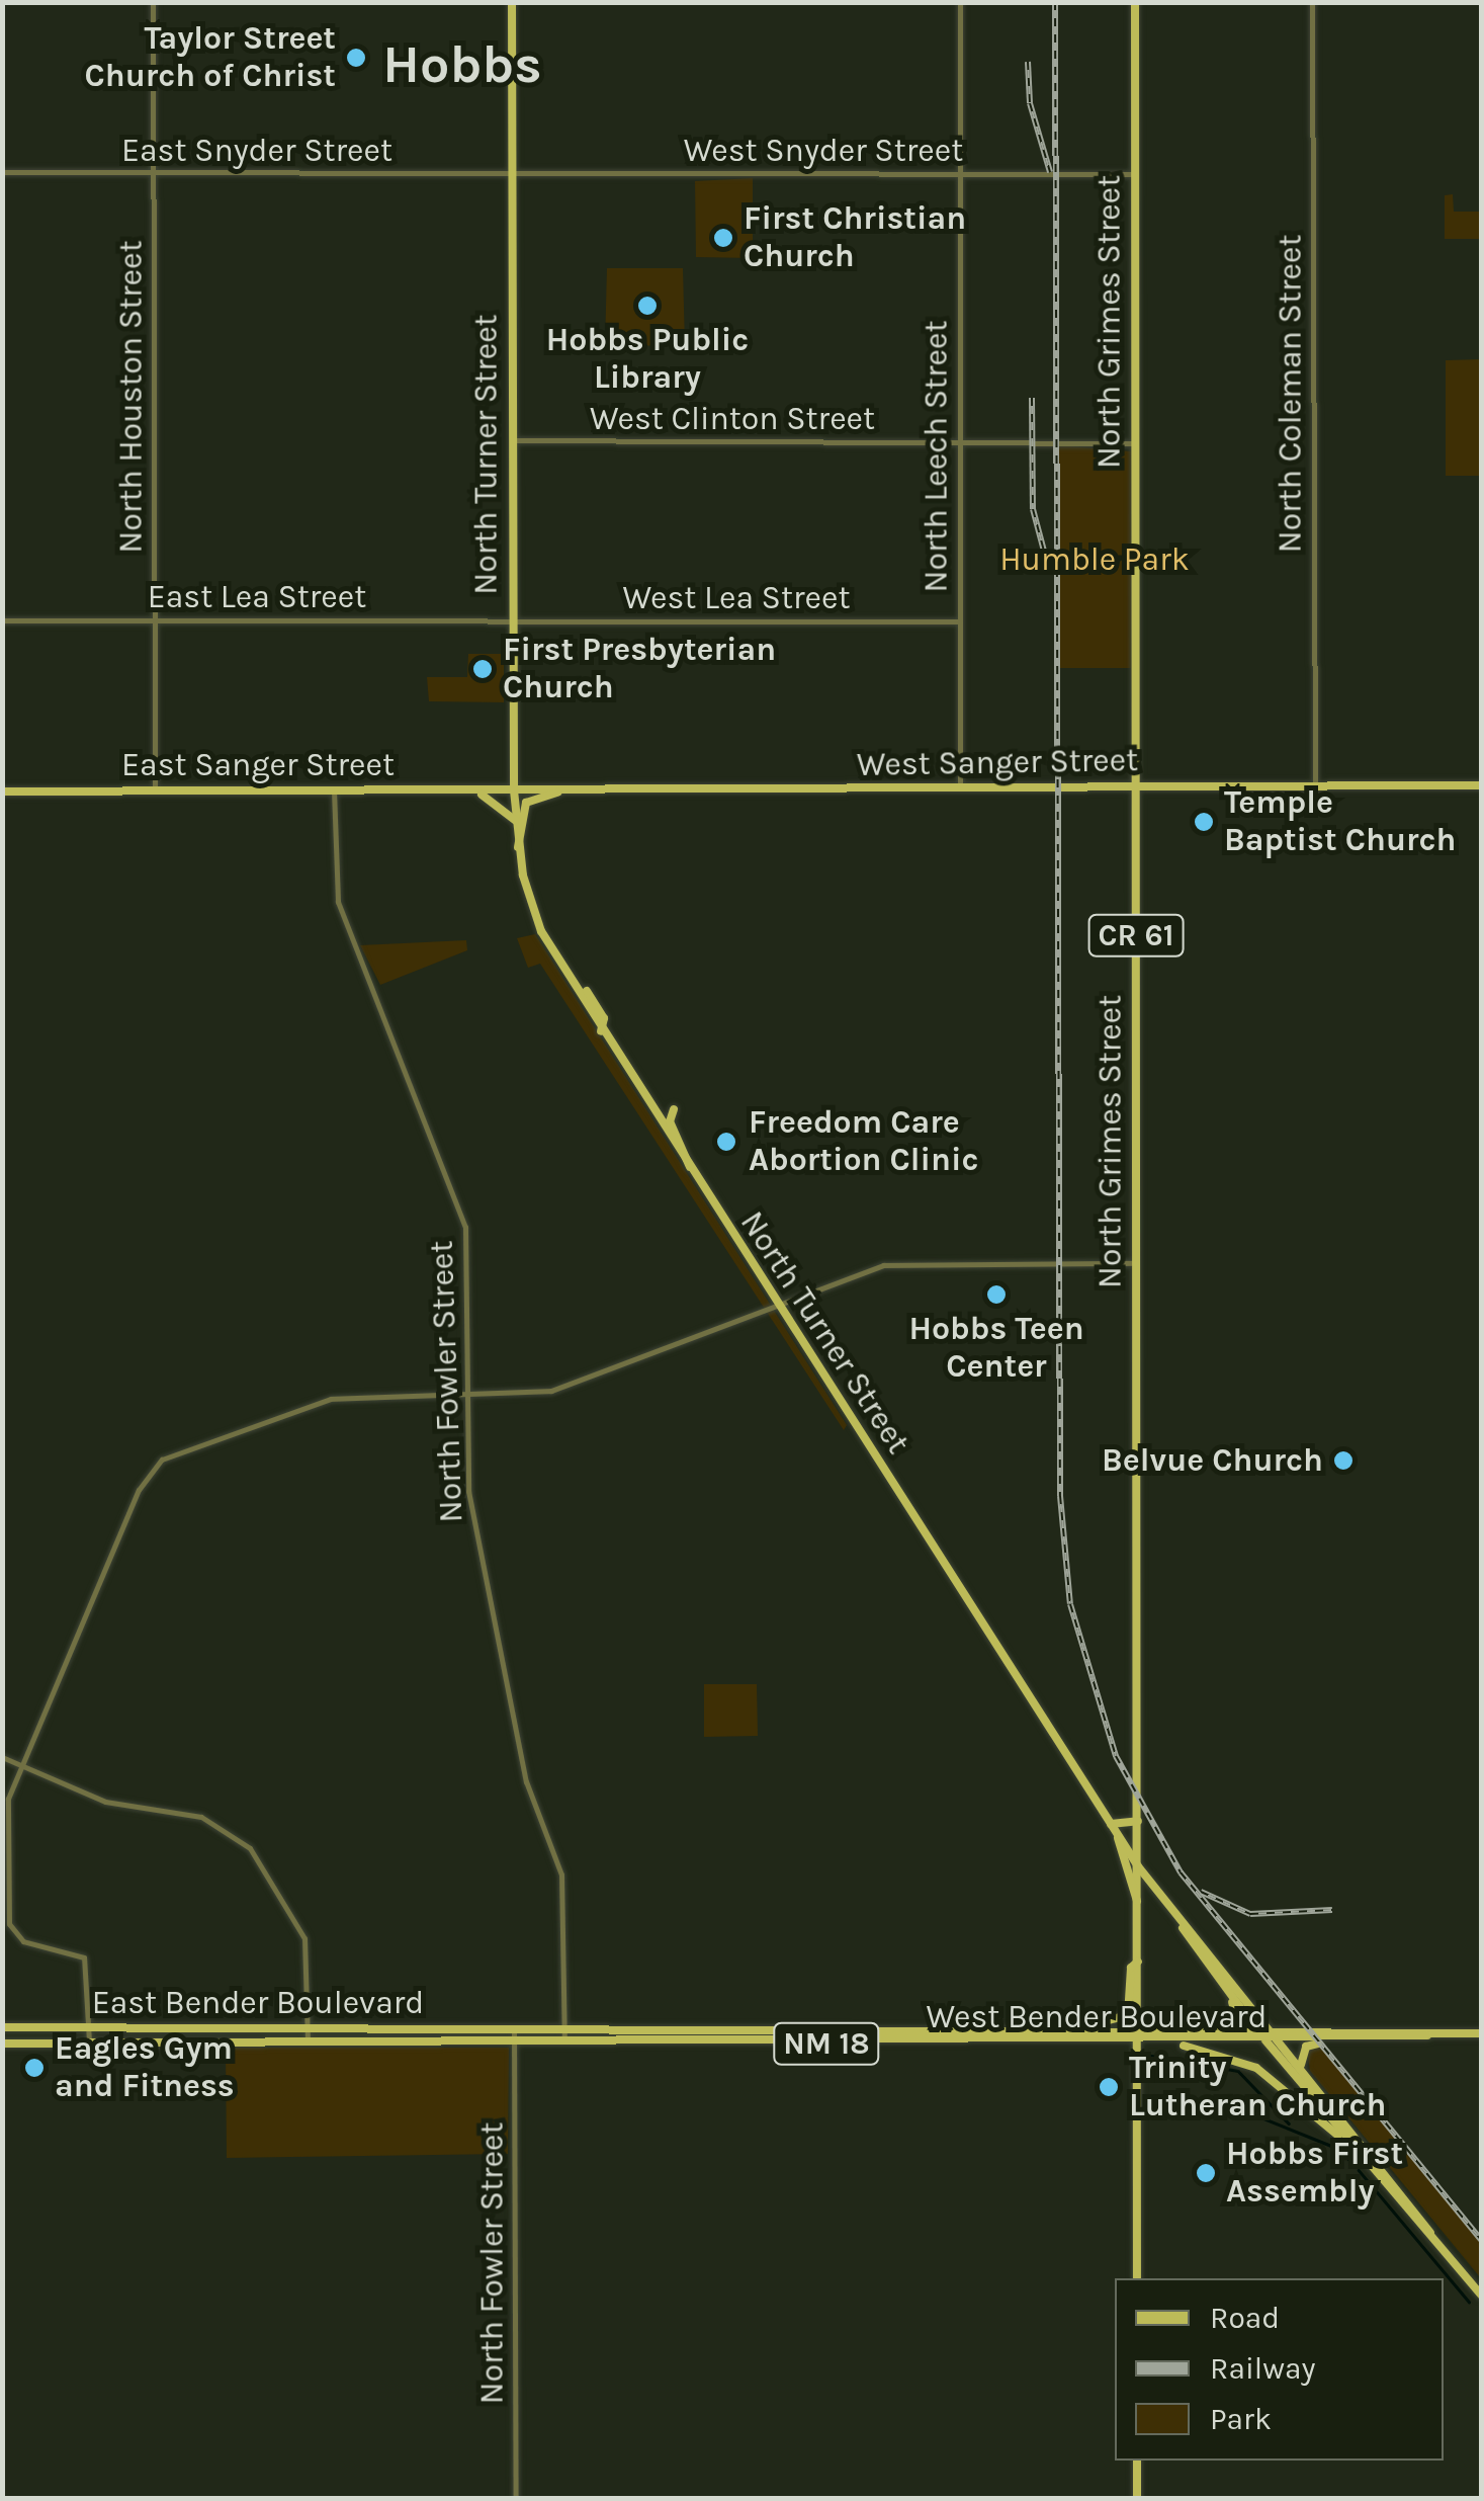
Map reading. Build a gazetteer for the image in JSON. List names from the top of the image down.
{
  "streets": {
    "main road": [
      "North Grimes Street",
      "North Turner Street",
      "West Sanger Street",
      "East Sanger Street",
      "CR 61",
      "East Bender Boulevard",
      "West Bender Boulevard",
      "NM 18"
    ],
    "street": [
      "East Snyder Street",
      "West Snyder Street",
      "North Coleman Street",
      "North Houston Street",
      "West Clinton Street",
      "North Leech Street",
      "East Lea Street",
      "West Lea Street",
      "North Fowler Street"
    ]
  },
  "crossings": [
    ["East Snyder Street", "West Snyder Street"],
    ["East Snyder Street", "North Houston Street"],
    ["East Snyder Street", "North Turner Street"],
    ["West Snyder Street", "North Grimes Street"],
    ["West Snyder Street", "North Turner Street"],
    ["West Snyder Street", "North Leech Street"],
    ["North Grimes Street", "West Clinton Street"],
    ["North Grimes Street", "North Turner Street"],
    ["North Grimes Street", "West Sanger Street"],
    ["North Grimes Street", "West Bender Boulevard"],
    ["North Coleman Street", "West Sanger Street"],
    ["North Houston Street", "East Lea Street"],
    ["North Houston Street", "East Sanger Street"],
    ["West Clinton Street", "North Turner Street"],
    ["West Clinton Street", "North Leech Street"],
    ["North Turner Street", "East Lea Street"],
    ["North Turner Street", "West Lea Street"],
    ["North Turner Street", "West Sanger Street"],
    ["North Turner Street", "East Sanger Street"],
    ["North Turner Street", "West Bender Boulevard"],
    ["North Leech Street", "West Lea Street"],
    ["North Leech Street", "West Sanger Street"],
    ["East Lea Street", "West Lea Street"],
    ["West Sanger Street", "East Sanger Street"],
    ["East Sanger Street", "North Fowler Street"],
    ["North Fowler Street", "East Bender Boulevard"],
    ["North Fowler Street", "West Bender Boulevard"],
    ["East Bender Boulevard", "West Bender Boulevard"]
  ],
  "districts": ["Hobbs"],
  "parks": ["Humble Park"],
  "places": [
    "Taylor Street Church of Christ",
    "First Christian Church",
    "Hobbs Public Library",
    "First Presbyterian Church",
    "Temple Baptist Church",
    "Freedom Care Abortion Clinic",
    "Hobbs Teen Center",
    "Belvue Church",
    "Eagles Gym and Fitness",
    "Trinity Lutheran Church",
    "Hobbs First Assembly"
  ],
  "legend": ["Road", "Railway", "Park"]
}
